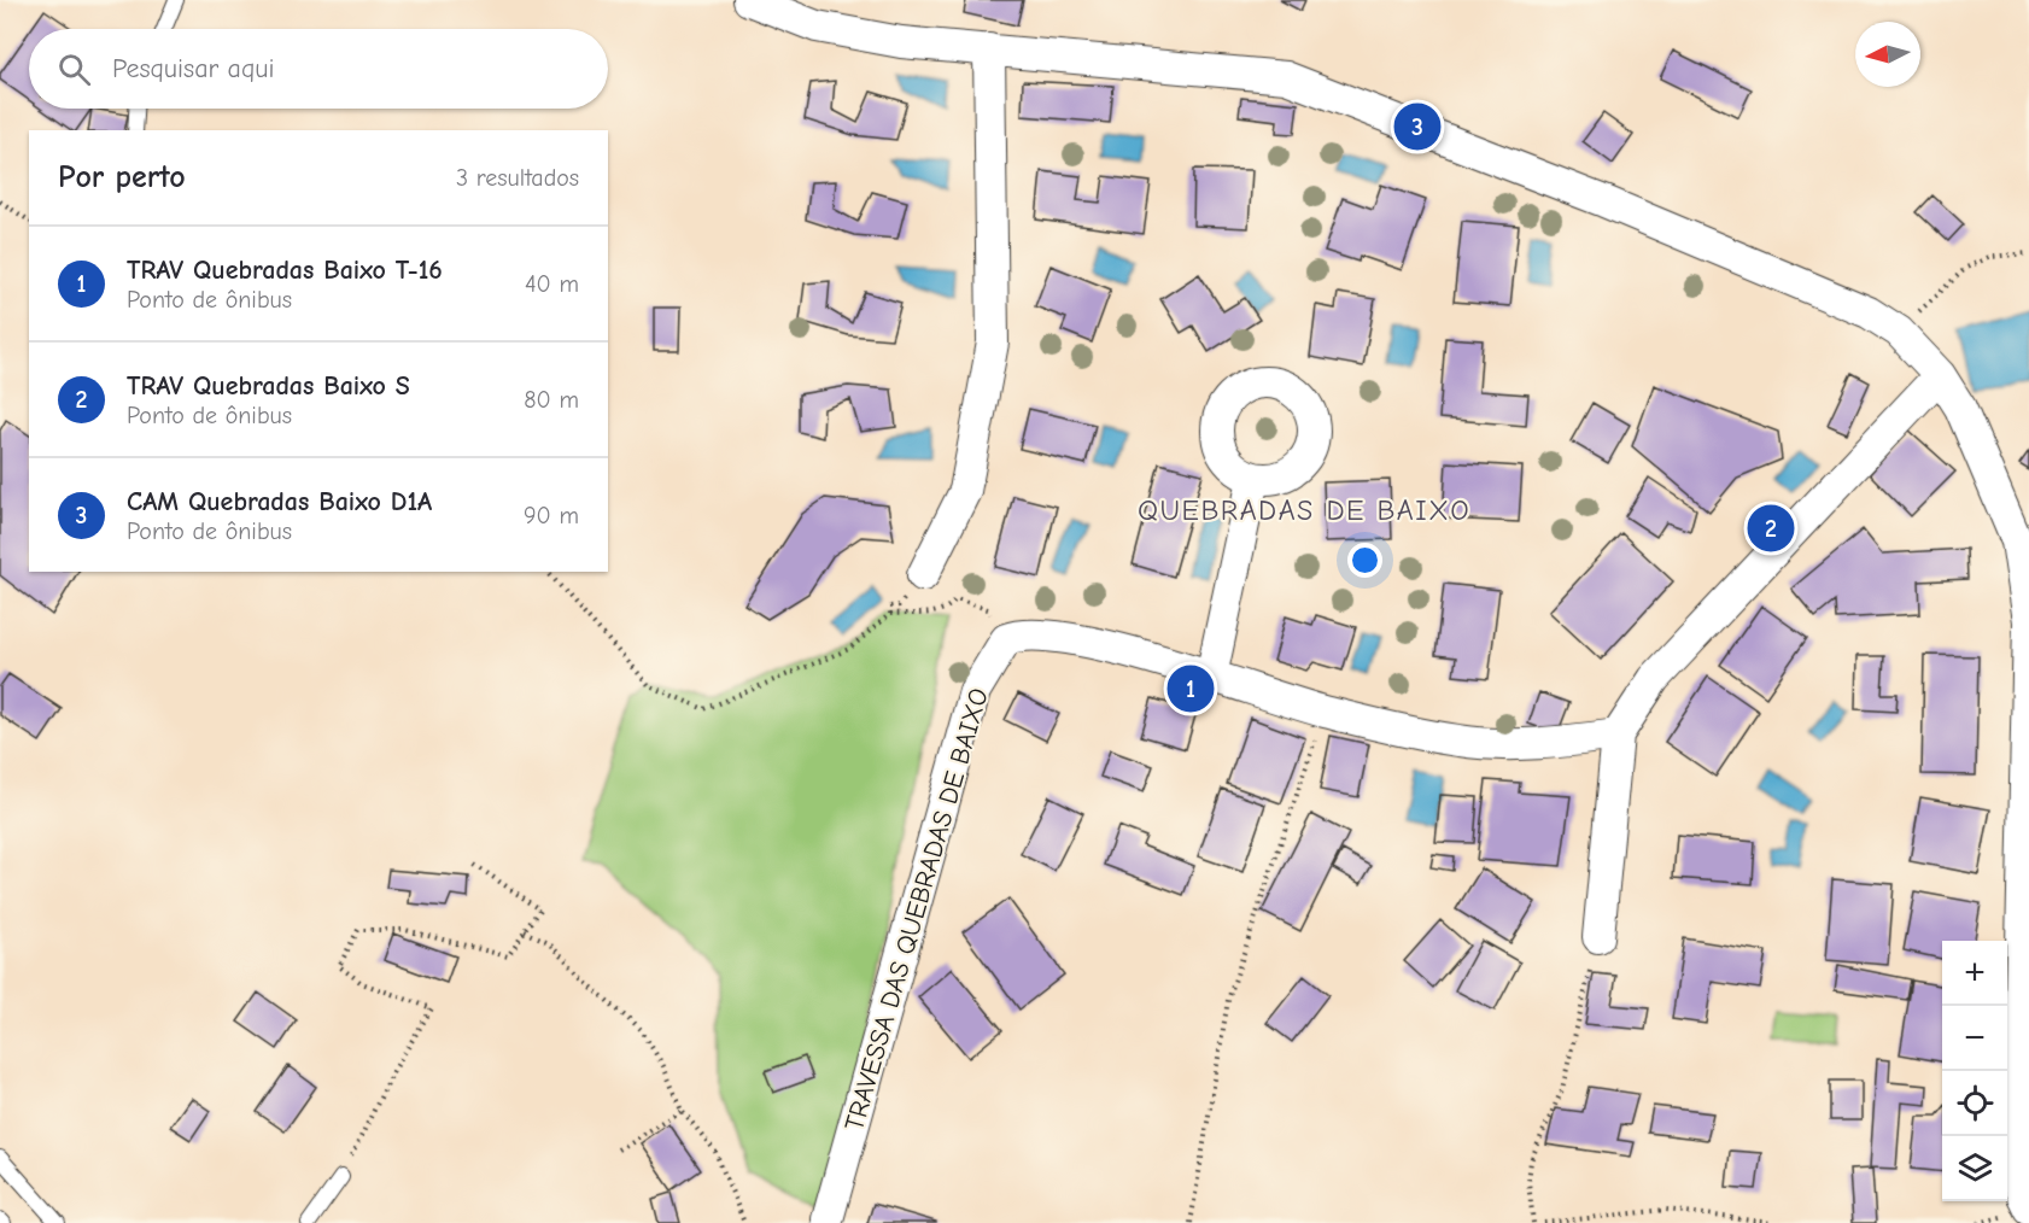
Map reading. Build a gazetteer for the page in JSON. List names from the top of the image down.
{
  "streets": {
    "street": ["TRAVESSA DAS QUEBRADAS DE BAIXO"]
  },
  "districts": ["QUEBRADAS DE BAIXO"],
  "north": "left",
  "page": {
    "search": "Pesquisar aqui",
    "pins": ["3", "2", "1"],
    "heading": ["Por perto", "3 resultados"],
    "list": [
      {
        "mark": "1",
        "name": "TRAV Quebradas Baixo T-16",
        "note": "Ponto de ônibus",
        "value": "40 m"
      },
      {
        "mark": "2",
        "name": "TRAV Quebradas Baixo S",
        "note": "Ponto de ônibus",
        "value": "80 m"
      },
      {
        "mark": "3",
        "name": "CAM Quebradas Baixo D1A",
        "note": "Ponto de ônibus",
        "value": "90 m"
      }
    ],
    "map_buttons": ["+", "−"]
  }
}
